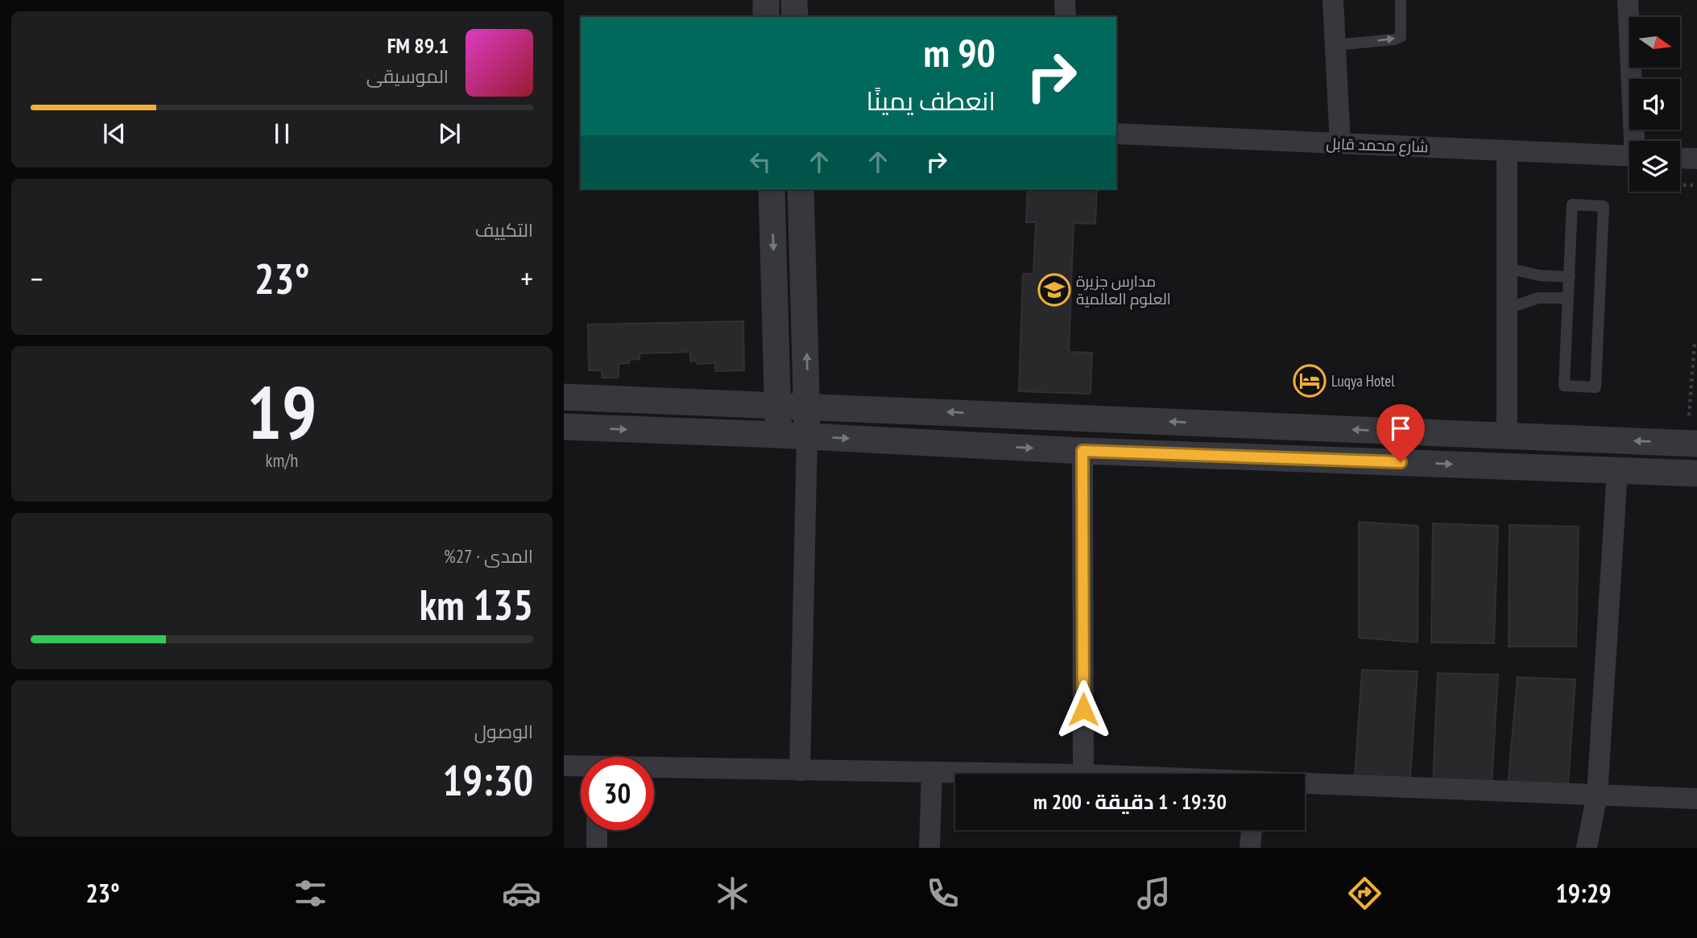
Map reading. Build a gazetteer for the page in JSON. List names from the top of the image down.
{
  "streets": {
    "street": ["شارع محمد قابل"]
  },
  "places": {
    "school or university": ["مدارس جزيرة العلوم العالمية"],
    "hotel": ["Luqya Hotel"]
  },
  "north": "right",
  "page": {
    "turn": ["90 m", "انعطف يمينًا"],
    "song": ["89.1 FM", "الموسيقى"],
    "tile": [
      "التكييف",
      ["19", "km/h"],
      ["المدى · 27%", "135 km"],
      ["الوصول", "19:30"]
    ],
    "heat": ["−", "23°", "+"],
    "limit": "30",
    "trip": "19:30 · 1 دقيقة · 200 m",
    "tabs": ["19:29", "23°"]
  }
}
